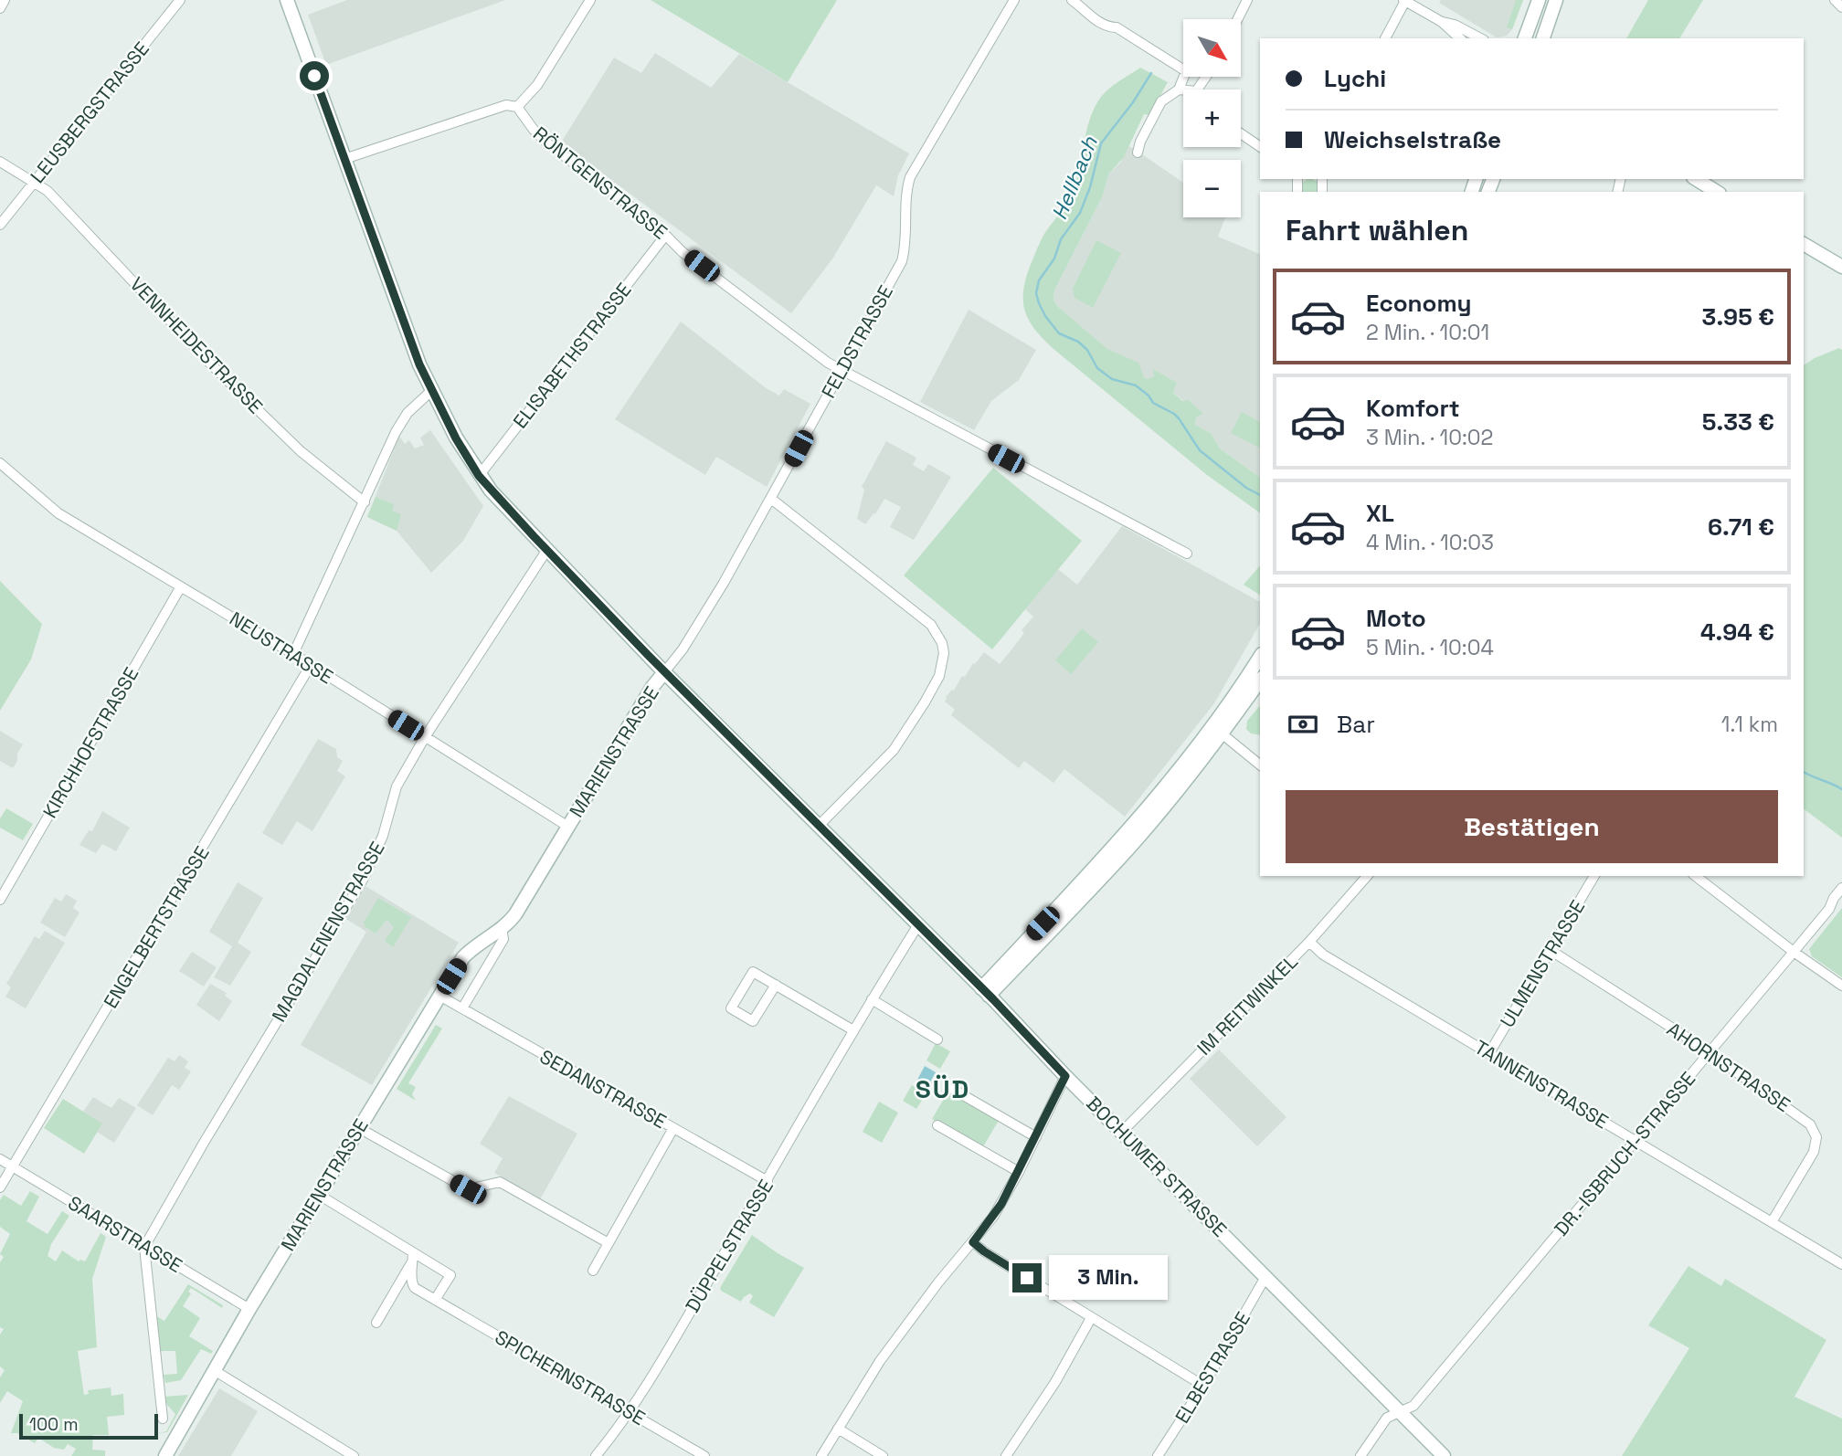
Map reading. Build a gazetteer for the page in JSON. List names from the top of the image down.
{
  "streets": {
    "main road": ["MARIENSTRASSE", "BOCHUMER STRASSE"],
    "street": [
      "LEUSBERGSTRASSE",
      "RÖNTGENSTRASSE",
      "FELDSTRASSE",
      "VENNHEIDESTRASSE",
      "ELISABETHSTRASSE",
      "NEUSTRASSE",
      "KIRCHHOFSTRASSE",
      "ENGELBERTSTRASSE",
      "MAGDALENENSTRASSE",
      "ULMENSTRASSE",
      "IM REITWINKEL",
      "AHORNSTRASSE",
      "TANNENSTRASSE",
      "SEDANSTRASSE",
      "DR.-ISBRUCH-STRASSE",
      "SAARSTRASSE",
      "DÜPPELSTRASSE",
      "ELBESTRASSE",
      "SPICHERNSTRASSE"
    ]
  },
  "crossings": [
    ["LEUSBERGSTRASSE", "VENNHEIDESTRASSE"],
    ["RÖNTGENSTRASSE", "FELDSTRASSE"],
    ["RÖNTGENSTRASSE", "ELISABETHSTRASSE"],
    ["FELDSTRASSE", "MARIENSTRASSE"],
    ["FELDSTRASSE", "BOCHUMER STRASSE"],
    ["ELISABETHSTRASSE", "BOCHUMER STRASSE"],
    ["NEUSTRASSE", "KIRCHHOFSTRASSE"],
    ["NEUSTRASSE", "MARIENSTRASSE"],
    ["NEUSTRASSE", "ENGELBERTSTRASSE"],
    ["NEUSTRASSE", "MAGDALENENSTRASSE"],
    ["MARIENSTRASSE", "SEDANSTRASSE"],
    ["MARIENSTRASSE", "BOCHUMER STRASSE"],
    ["MARIENSTRASSE", "SAARSTRASSE"],
    ["ENGELBERTSTRASSE", "SAARSTRASSE"],
    ["MAGDALENENSTRASSE", "BOCHUMER STRASSE"],
    ["MAGDALENENSTRASSE", "SAARSTRASSE"],
    ["ULMENSTRASSE", "AHORNSTRASSE"],
    ["ULMENSTRASSE", "TANNENSTRASSE"],
    ["IM REITWINKEL", "TANNENSTRASSE"],
    ["IM REITWINKEL", "BOCHUMER STRASSE"],
    ["AHORNSTRASSE", "TANNENSTRASSE"],
    ["AHORNSTRASSE", "DR.-ISBRUCH-STRASSE"],
    ["TANNENSTRASSE", "DR.-ISBRUCH-STRASSE"],
    ["SEDANSTRASSE", "DÜPPELSTRASSE"],
    ["DR.-ISBRUCH-STRASSE", "BOCHUMER STRASSE"],
    ["BOCHUMER STRASSE", "DÜPPELSTRASSE"],
    ["BOCHUMER STRASSE", "ELBESTRASSE"],
    ["DÜPPELSTRASSE", "SPICHERNSTRASSE"]
  ],
  "districts": ["SÜD"],
  "water": ["Hellbach"],
  "scale_bar": "100 m",
  "north": "bottom right",
  "page": {
    "map_buttons": ["+", "−"],
    "banner": ["Lychi", "Weichselstraße"],
    "heading": "Fahrt wählen",
    "list": [
      {
        "name": "Economy",
        "note": "2 Min. · 10:01",
        "value": "3.95 €"
      },
      {
        "name": "Komfort",
        "note": "3 Min. · 10:02",
        "value": "5.33 €"
      },
      {
        "name": "XL",
        "note": "4 Min. · 10:03",
        "value": "6.71 €"
      },
      {
        "name": "Moto",
        "note": "5 Min. · 10:04",
        "value": "4.94 €"
      }
    ],
    "pay": ["Bar", "1.1 km"],
    "buttons": "Bestätigen",
    "bubble": "3 Min.",
    "scale": "100 m"
  }
}
